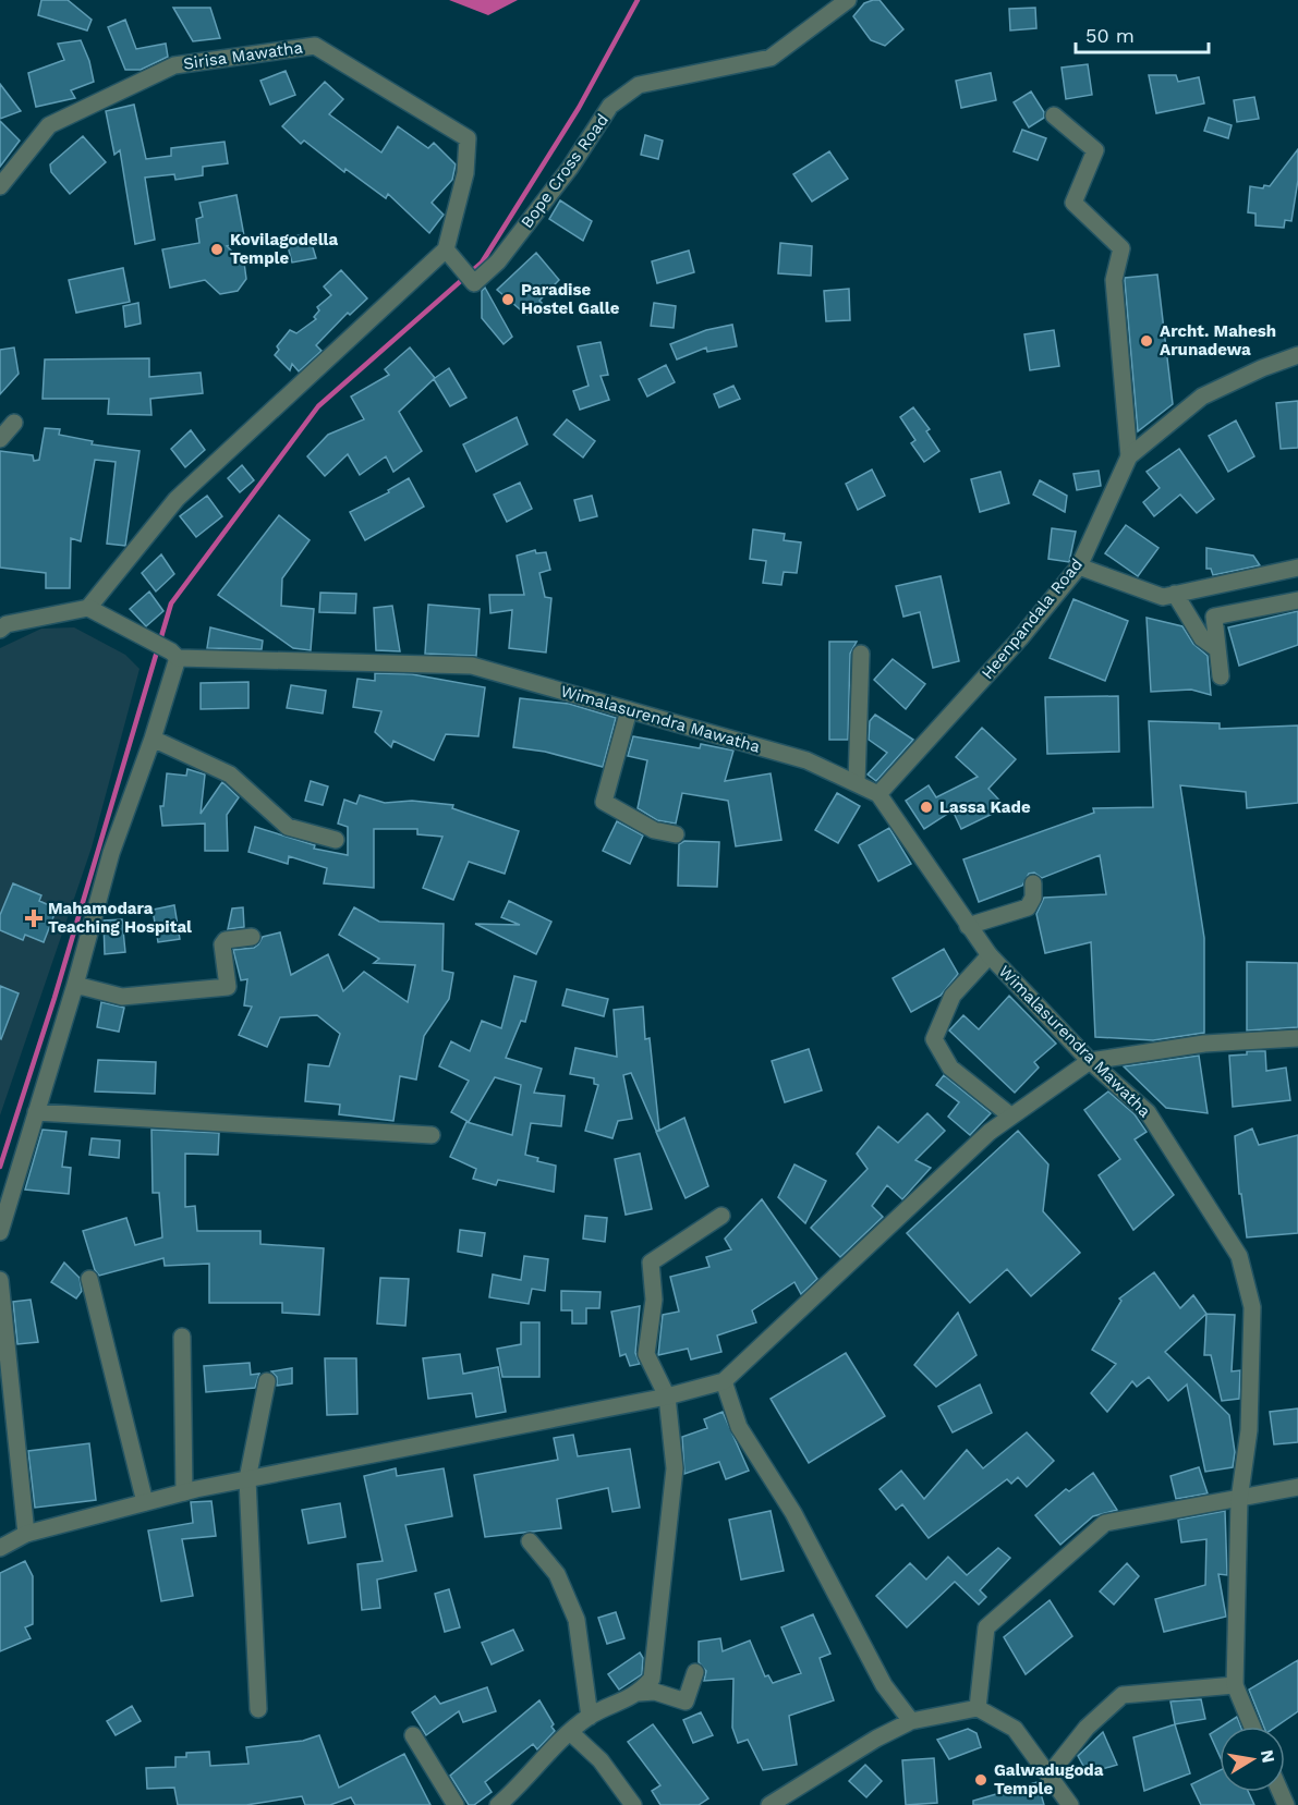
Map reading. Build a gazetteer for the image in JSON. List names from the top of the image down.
{
  "streets": {
    "street": [
      "Sirisa Mawatha",
      "Bope Cross Road",
      "Heenpandala Road",
      "Wimalasurendra Mawatha"
    ]
  },
  "crossings": [
    ["Sirisa Mawatha", "Bope Cross Road"],
    ["Heenpandala Road", "Wimalasurendra Mawatha"]
  ],
  "places": {
    "other": [
      "Kovilagodella Temple",
      "Paradise Hostel Galle",
      "Archt. Mahesh Arunadewa",
      "Lassa Kade",
      "Galwadugoda Temple"
    ],
    "health": ["Mahamodara Teaching Hospital"]
  },
  "scale_bar": "50 m",
  "north": "right"
}
